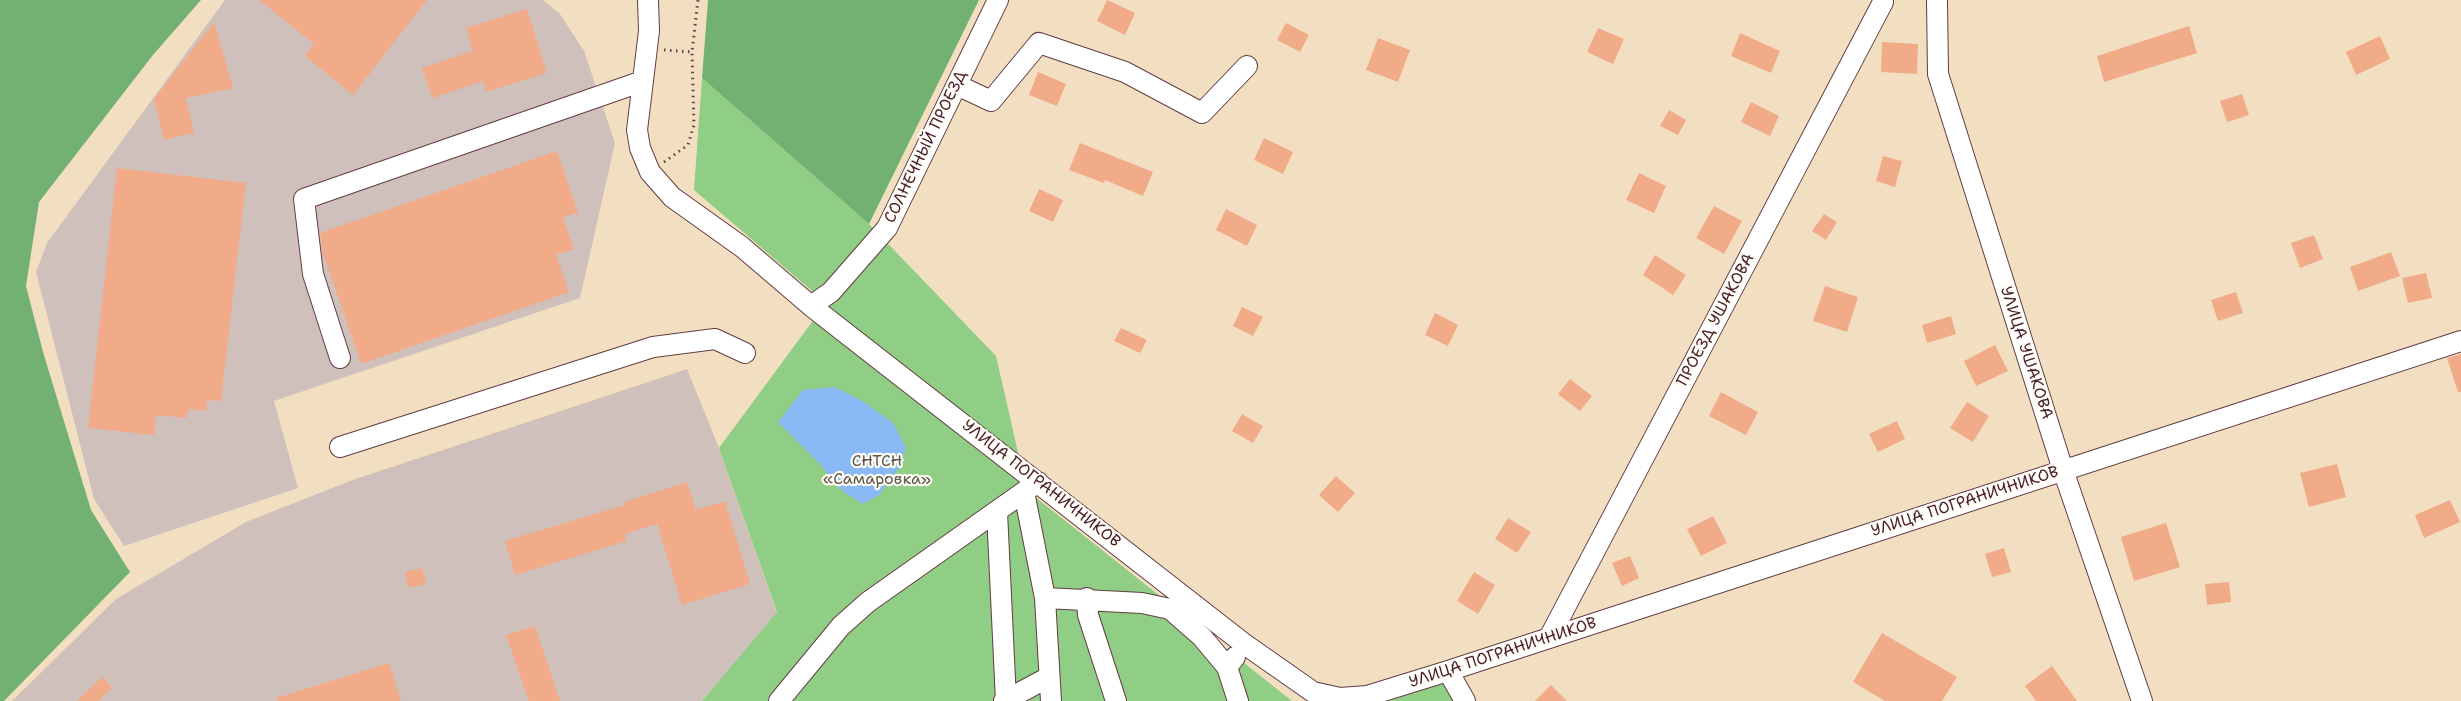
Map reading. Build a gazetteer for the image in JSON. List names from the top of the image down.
{
  "streets": {
    "street": [
      "СОЛНЕЧНЫЙ ПРОЕЗД",
      "ПРОЕЗД УШАКОВА",
      "УЛИЦА УШАКОВА",
      "УЛИЦА ПОГРАНИЧНИКОВ"
    ]
  },
  "crossings": [
    ["СОЛНЕЧНЫЙ ПРОЕЗД", "УЛИЦА ПОГРАНИЧНИКОВ"],
    ["ПРОЕЗД УШАКОВА", "УЛИЦА ПОГРАНИЧНИКОВ"],
    ["УЛИЦА УШАКОВА", "УЛИЦА ПОГРАНИЧНИКОВ"]
  ],
  "parks": ["СНТСН «Самаровка»"]
}
